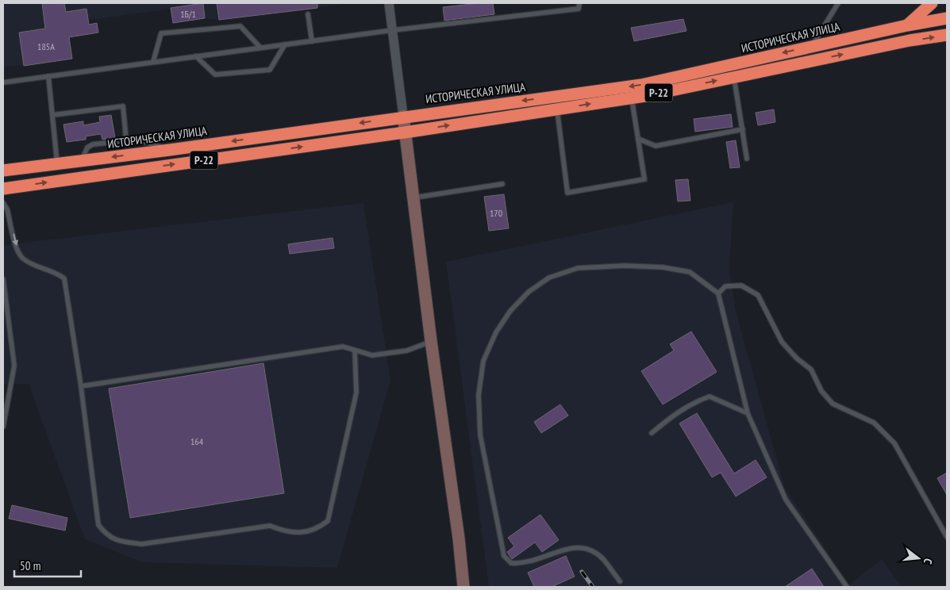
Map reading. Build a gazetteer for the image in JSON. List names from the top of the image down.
{
  "streets": {
    "highway": ["ИСТОРИЧЕСКАЯ УЛИЦА", "Р-22"]
  },
  "house_numbers": [
    "1Б/1",
    "185А",
    "170",
    "164"
  ],
  "scale_bar": "50 m",
  "north": "right"
}
